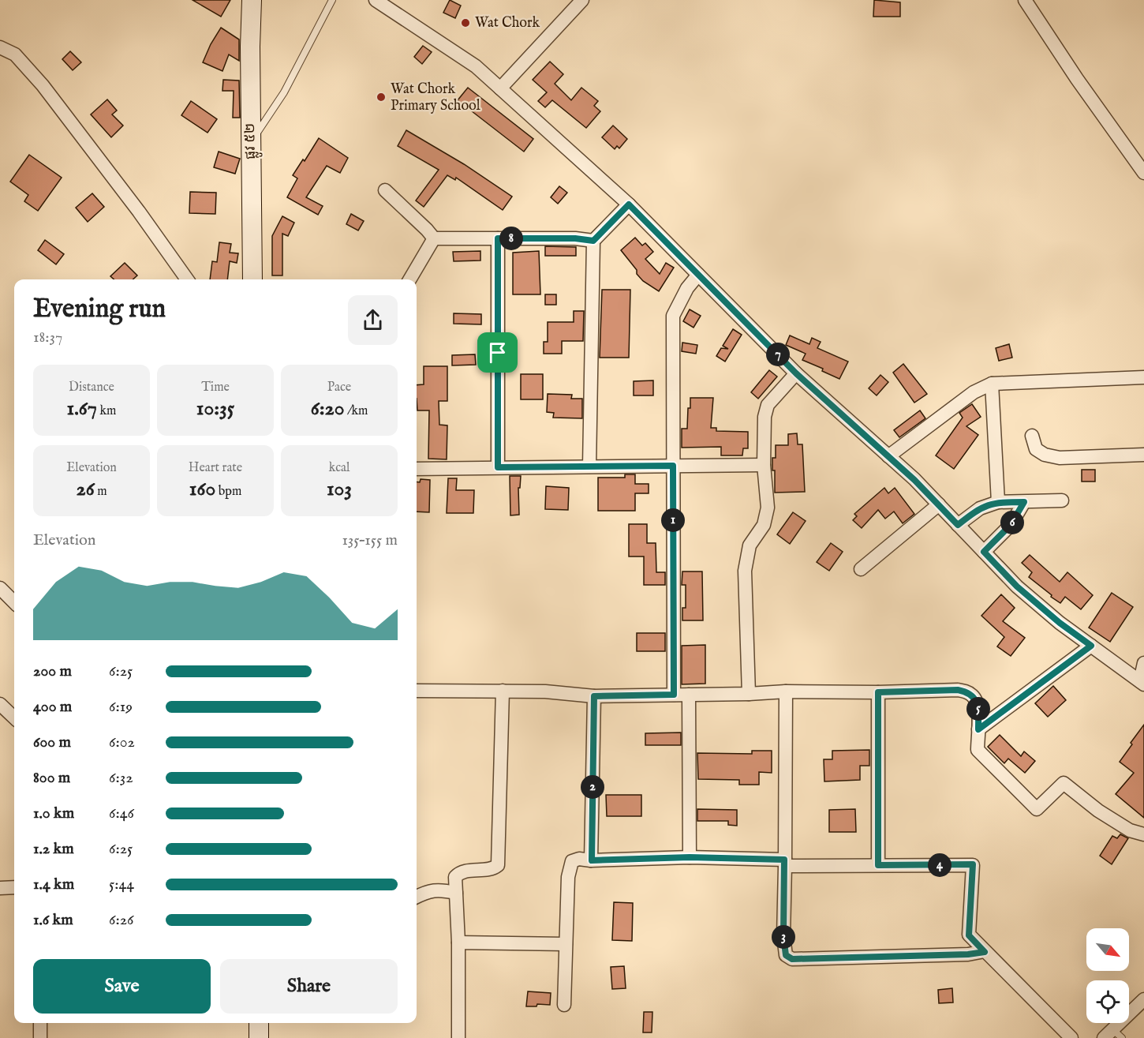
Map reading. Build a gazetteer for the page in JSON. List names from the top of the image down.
{
  "streets": {
    "street": ["ផ្លូវ ៥២"]
  },
  "places": ["Wat Chork", "Wat Chork Primary School"],
  "north": "bottom right",
  "page": {
    "pins": [
      "8",
      "7",
      "1",
      "6",
      "5",
      "2",
      "4",
      "3"
    ],
    "heading": ["Evening run", "18:37"],
    "stats": [
      ["Distance", "1.67 km"],
      ["Time", "10:35"],
      ["Pace", "6:20 /km"],
      ["Elevation", "26 m"],
      ["Heart rate", "160 bpm"],
      ["kcal", "103"]
    ],
    "chart": ["Elevation", "135–155 m"],
    "list": [
      {
        "name": "200 m",
        "note": "6:25"
      },
      {
        "name": "400 m",
        "note": "6:19"
      },
      {
        "name": "600 m",
        "note": "6:02"
      },
      {
        "name": "800 m",
        "note": "6:32"
      },
      {
        "name": "1.0 km",
        "note": "6:46"
      },
      {
        "name": "1.2 km",
        "note": "6:25"
      },
      {
        "name": "1.4 km",
        "note": "5:44"
      },
      {
        "name": "1.6 km",
        "note": "6:26"
      }
    ],
    "buttons": ["Save", "Share"]
  }
}
